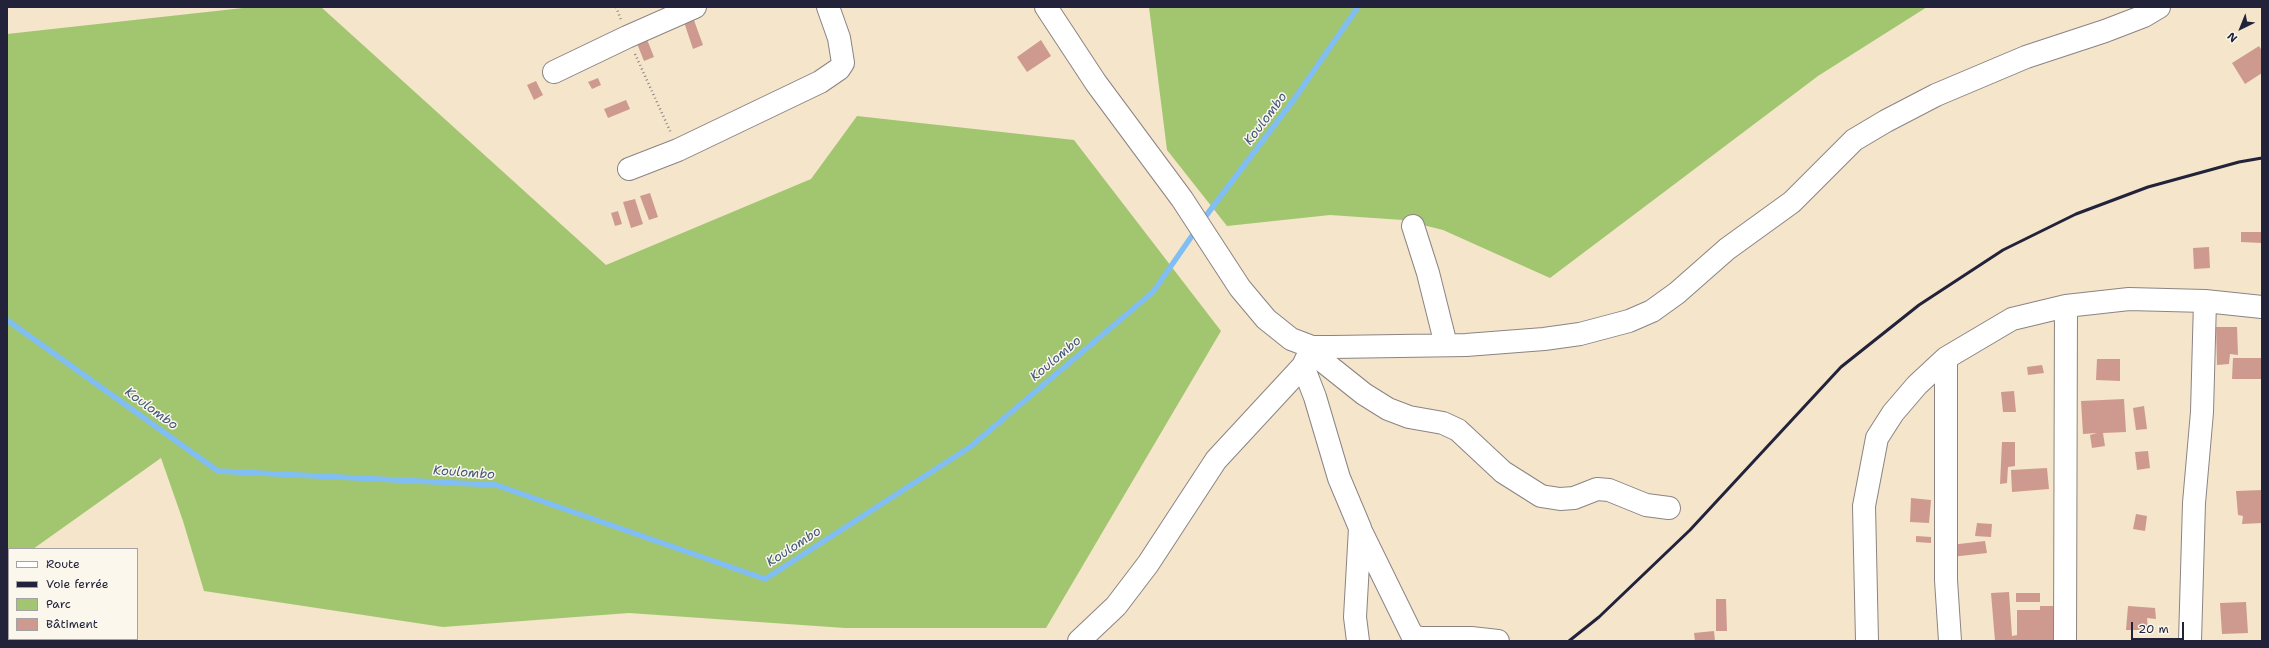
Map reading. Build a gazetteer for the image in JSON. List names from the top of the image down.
{
  "water": ["Koulombo"],
  "legend": [
    "Route",
    "Voie ferrée",
    "Parc",
    "Bâtiment"
  ],
  "scale_bar": "20 m",
  "north": "bottom left"
}
